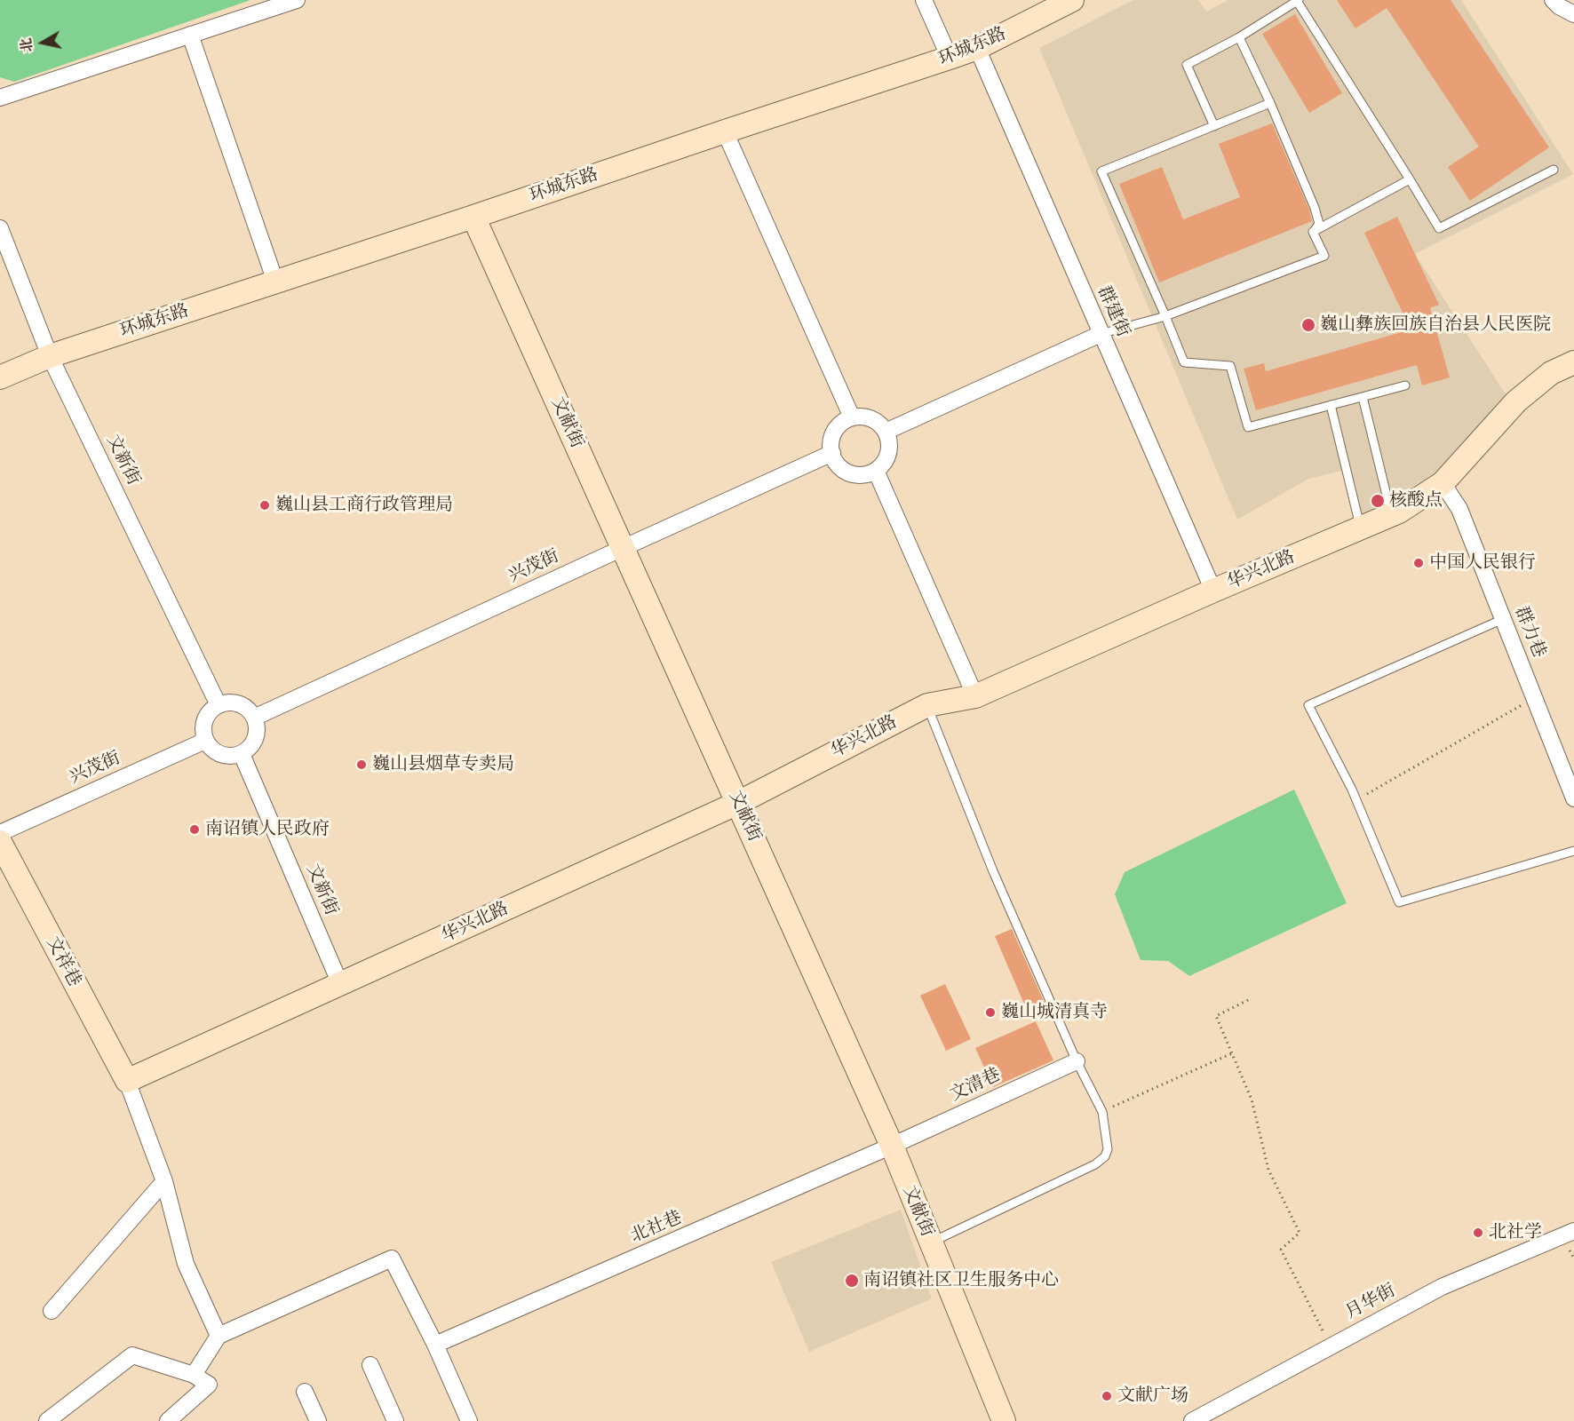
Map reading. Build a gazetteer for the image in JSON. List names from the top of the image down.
{
  "streets": {
    "main road": [
      "环城东路",
      "文献街",
      "华兴北路",
      "文祥巷"
    ],
    "street": [
      "群建街",
      "文新街",
      "兴茂街",
      "群力巷",
      "文清巷",
      "北社巷",
      "月华街"
    ]
  },
  "crossings": [
    ["环城东路", "群建街"],
    ["环城东路", "文献街"],
    ["环城东路", "文新街"],
    ["群建街", "华兴北路"],
    ["文献街", "兴茂街"],
    ["文献街", "华兴北路"],
    ["文献街", "文清巷"],
    ["文献街", "北社巷"],
    ["文新街", "兴茂街"],
    ["文新街", "华兴北路"],
    ["华兴北路", "群力巷"],
    ["华兴北路", "文祥巷"],
    ["文清巷", "北社巷"]
  ],
  "places": [
    "巍山彝族回族自治县人民医院",
    "核酸点",
    "巍山县工商行政管理局",
    "中国人民银行",
    "巍山县烟草专卖局",
    "南诏镇人民政府",
    "巍山城清真寺",
    "北社学",
    "南诏镇社区卫生服务中心",
    "文献广场"
  ],
  "north": "left"
}
